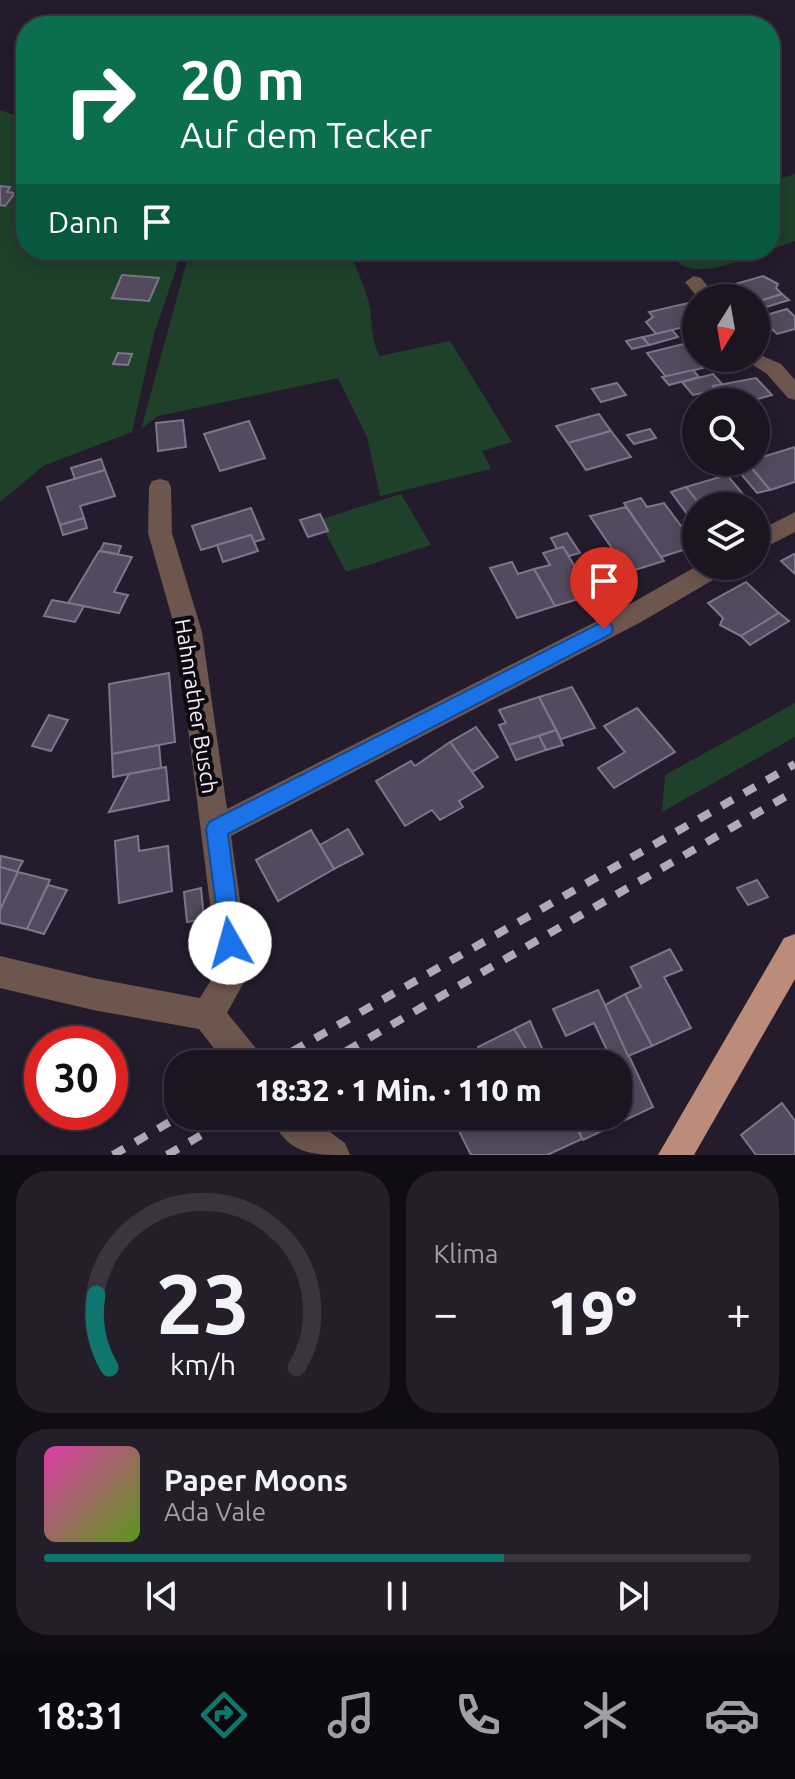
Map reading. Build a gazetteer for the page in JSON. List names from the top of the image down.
{
  "streets": {
    "street": ["Hahnrather Busch"]
  },
  "north": "bottom",
  "page": {
    "turn": ["20 m", "Auf dem Tecker"],
    "then": "Dann",
    "limit": "30",
    "trip": "18:32 · 1 Min. · 110 m",
    "tile": "Klima",
    "heat": ["−", "19°", "+"],
    "song": ["Paper Moons", "Ada Vale"],
    "tabs": "18:31",
    "gauge": ["23", "km/h"]
  }
}
